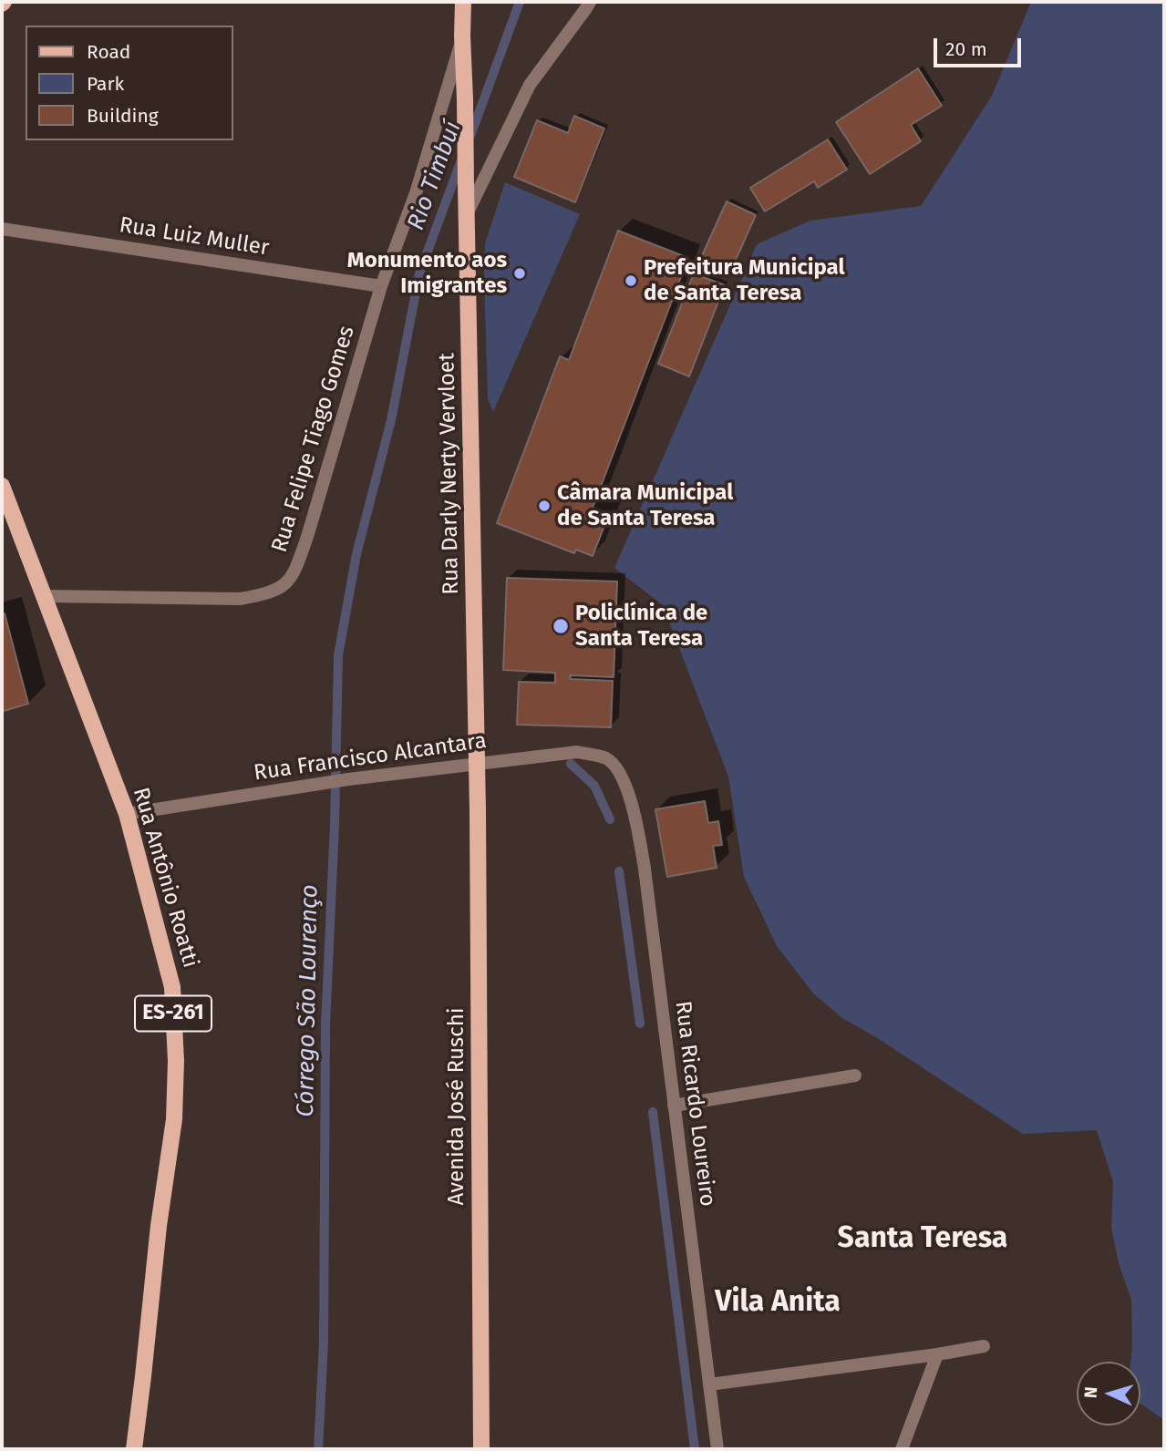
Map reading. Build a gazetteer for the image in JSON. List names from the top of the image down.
{
  "streets": {
    "main road": [
      "Rua Darly Nerty Vervloet",
      "Rua Antônio Roatti",
      "ES-261",
      "Avenida José Ruschi"
    ],
    "street": [
      "Rua Luiz Muller",
      "Rua Felipe Tiago Gomes",
      "Rua Francisco Alcantara",
      "Rua Ricardo Loureiro"
    ]
  },
  "crossings": [
    ["Rua Luiz Muller", "Rua Felipe Tiago Gomes"],
    ["Rua Felipe Tiago Gomes", "Rua Darly Nerty Vervloet"],
    ["Rua Felipe Tiago Gomes", "Rua Antônio Roatti"],
    ["Rua Felipe Tiago Gomes", "ES-261"],
    ["Rua Darly Nerty Vervloet", "Rua Francisco Alcantara"],
    ["Rua Darly Nerty Vervloet", "Avenida José Ruschi"],
    ["Rua Francisco Alcantara", "Rua Antônio Roatti"],
    ["Rua Francisco Alcantara", "Rua Ricardo Loureiro"],
    ["Rua Francisco Alcantara", "Avenida José Ruschi"],
    ["Rua Antônio Roatti", "ES-261"]
  ],
  "districts": ["Santa Teresa", "Vila Anita"],
  "water": ["Rio Timbuí", "Córrego São Lourenço"],
  "places": [
    "Monumento aos Imigrantes",
    "Prefeitura Municipal de Santa Teresa",
    "Câmara Municipal de Santa Teresa",
    "Policlínica de Santa Teresa"
  ],
  "legend": ["Road", "Park", "Building"],
  "scale_bar": "20 m",
  "north": "left"
}
